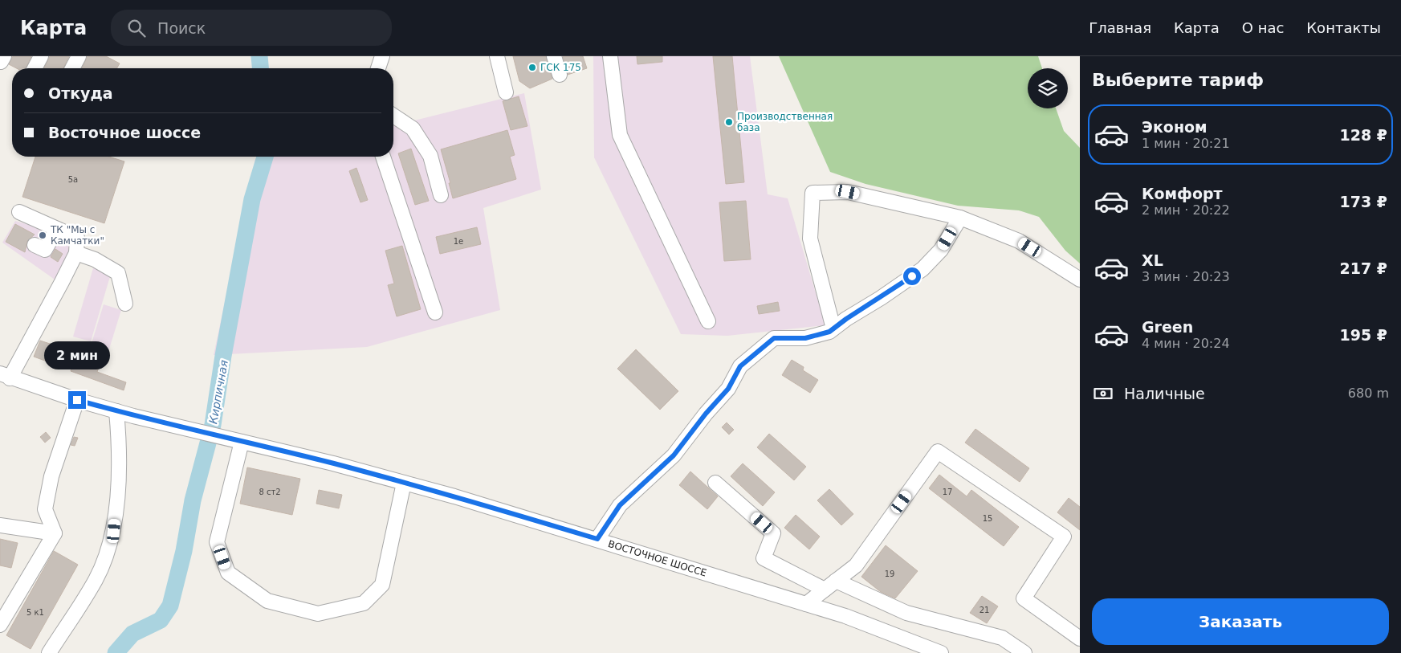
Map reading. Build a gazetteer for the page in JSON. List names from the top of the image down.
{
  "streets": {
    "street": ["ВОСТОЧНОЕ ШОССЕ"]
  },
  "water": ["Кирпичная"],
  "places": ["ГСК 175", "Производственная база", "ТК \"Мы с Камчатки\""],
  "house_numbers": [
    "5а",
    "1е",
    "8 ст2",
    "17",
    "15",
    "19",
    "21",
    "5 к1"
  ],
  "page": {
    "header": "Карта",
    "search": "Поиск",
    "nav": [
      "Главная",
      "Карта",
      "О нас",
      "Контакты"
    ],
    "heading": "Выберите тариф",
    "banner": ["Откуда", "Восточное шоссе"],
    "list": [
      {
        "name": "Эконом",
        "note": "1 мин · 20:21",
        "value": "128 ₽"
      },
      {
        "name": "Комфорт",
        "note": "2 мин · 20:22",
        "value": "173 ₽"
      },
      {
        "name": "XL",
        "note": "3 мин · 20:23",
        "value": "217 ₽"
      },
      {
        "name": "Green",
        "note": "4 мин · 20:24",
        "value": "195 ₽"
      }
    ],
    "bubble": "2 мин",
    "pay": ["Наличные", "680 m"],
    "buttons": "Заказать"
  }
}
